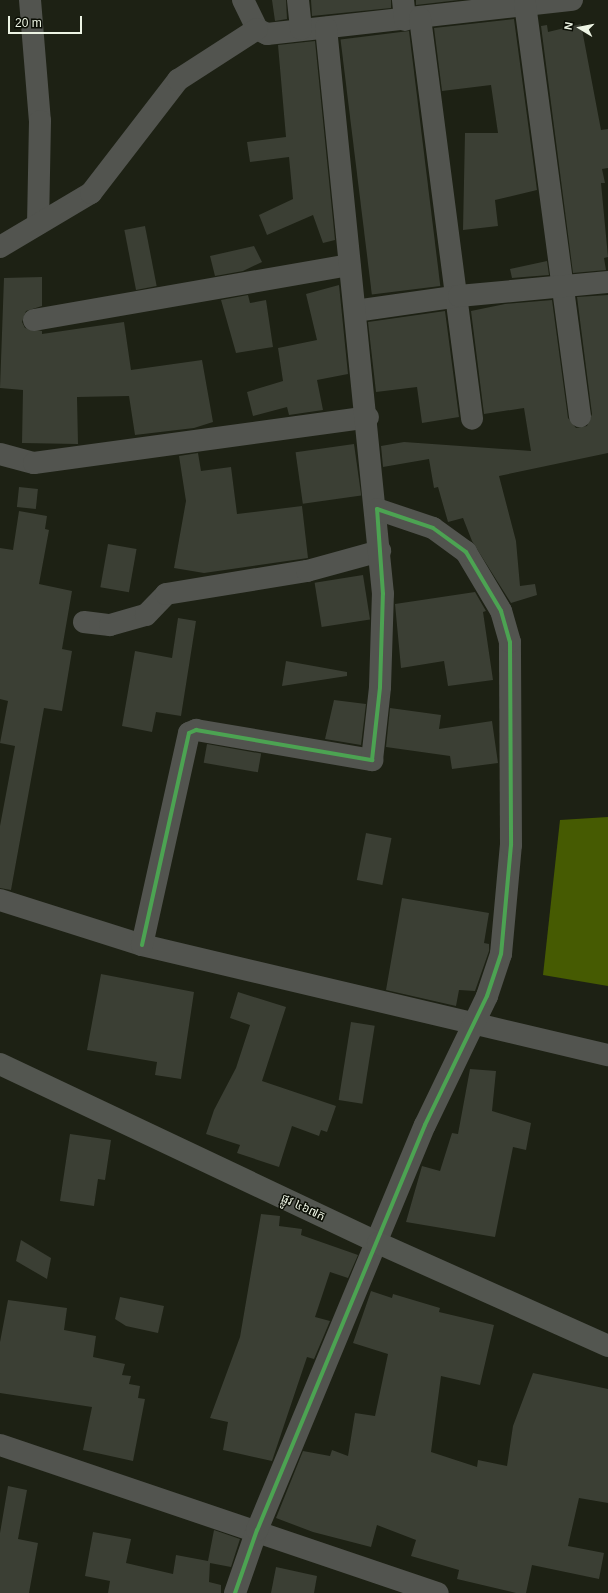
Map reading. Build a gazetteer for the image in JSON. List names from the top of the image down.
{
  "streets": {
    "street": ["ផ្លូវ ៤៦៧ក"]
  },
  "scale_bar": "20 m",
  "north": "left"
}
